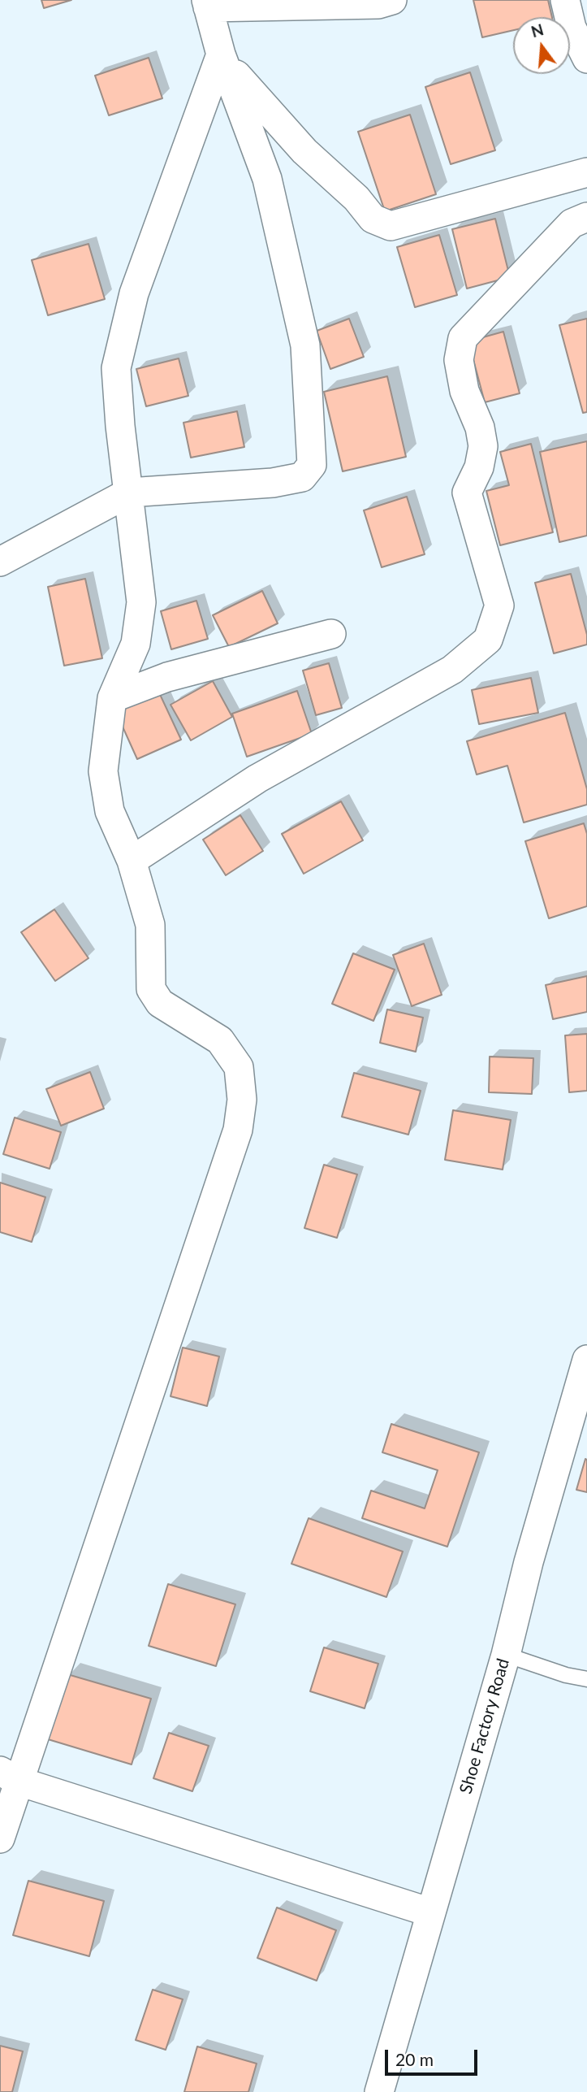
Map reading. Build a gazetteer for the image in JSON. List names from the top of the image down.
{
  "streets": {
    "street": ["Shoe Factory Road"]
  },
  "scale_bar": "20 m",
  "north": "top"
}
